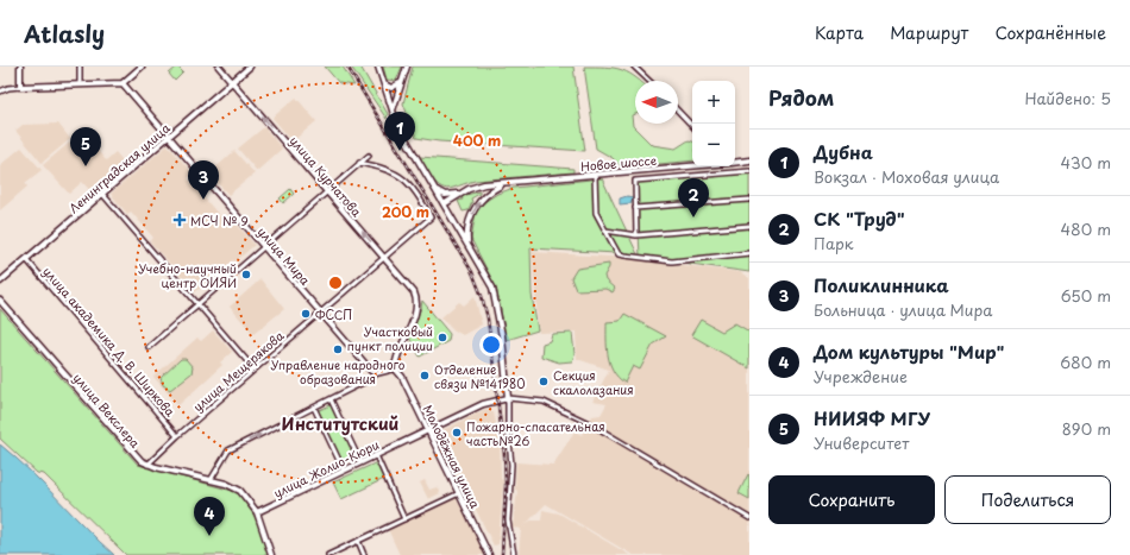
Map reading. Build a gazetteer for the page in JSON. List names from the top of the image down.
{
  "streets": {
    "main road": [
      "Новое шоссе",
      "Ленинградская улица",
      "улица Курчатова",
      "улица Мира",
      "улица Векслера",
      "Молодёжная улица",
      "улица Жолио-Кюри"
    ],
    "street": ["улица академика Д. В. Ширкова", "улица Мещерякова"]
  },
  "crossings": [
    ["Ленинградская улица", "улица Курчатова"],
    ["Ленинградская улица", "улица Мира"],
    ["Ленинградская улица", "улица академика Д. В. Ширкова"],
    ["улица Курчатова", "улица Мещерякова"],
    ["улица Курчатова", "Молодёжная улица"],
    ["улица Мира", "улица Мещерякова"],
    ["улица академика Д. В. Ширкова", "улица Мещерякова"],
    ["улица Мещерякова", "улица Векслера"],
    ["улица Векслера", "улица Жолио-Кюри"],
    ["Молодёжная улица", "улица Жолио-Кюри"]
  ],
  "one_way": ["улица Курчатова"],
  "districts": ["Институтский"],
  "places": {
    "health": ["МСЧ № 9"],
    "other": [
      "Учебно-научный центр ОИЯИ",
      "ФССП",
      "Участковый пункт полиции",
      "Управление народного образования",
      "Отделение связи №141980",
      "Секция скалолазания",
      "Пожарно-спасательная часть№26"
    ]
  },
  "north": "left",
  "page": {
    "header": "Atlasly",
    "nav": ["Карта", "Маршрут", "Сохранённые"],
    "heading": ["Рядом", "Найдено: 5"],
    "map_buttons": ["+", "−"],
    "pins": [
      "1",
      "5",
      "3",
      "2",
      "4"
    ],
    "list": [
      {
        "mark": "1",
        "name": "Дубна",
        "note": "Вокзал · Моховая улица",
        "value": "430 m"
      },
      {
        "mark": "2",
        "name": "СК \"Труд\"",
        "note": "Парк",
        "value": "480 m"
      },
      {
        "mark": "3",
        "name": "Поликлинника",
        "note": "Больница · улица Мира",
        "value": "650 m"
      },
      {
        "mark": "4",
        "name": "Дом культуры \"Мир\"",
        "note": "Учреждение",
        "value": "680 m"
      },
      {
        "mark": "5",
        "name": "НИИЯФ МГУ",
        "note": "Университет",
        "value": "890 m"
      }
    ],
    "buttons": ["Сохранить", "Поделиться"]
  },
  "rings": ["400 m", "200 m"]
}
